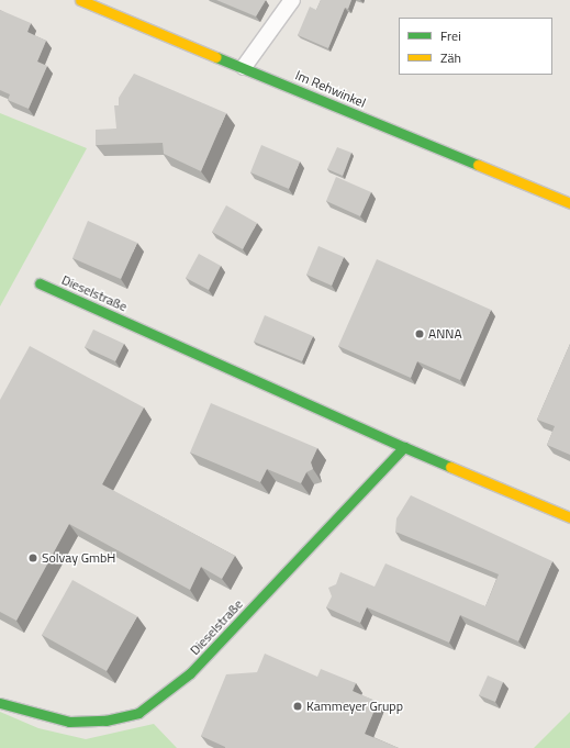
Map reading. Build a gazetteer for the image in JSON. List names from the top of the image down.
{
  "streets": {
    "street": ["Im Rehwinkel", "Dieselstraße"]
  },
  "places": ["ANNA", "Solvay GmbH", "Kammeyer Grupp"],
  "legend": ["Frei", "Zäh"]
}
